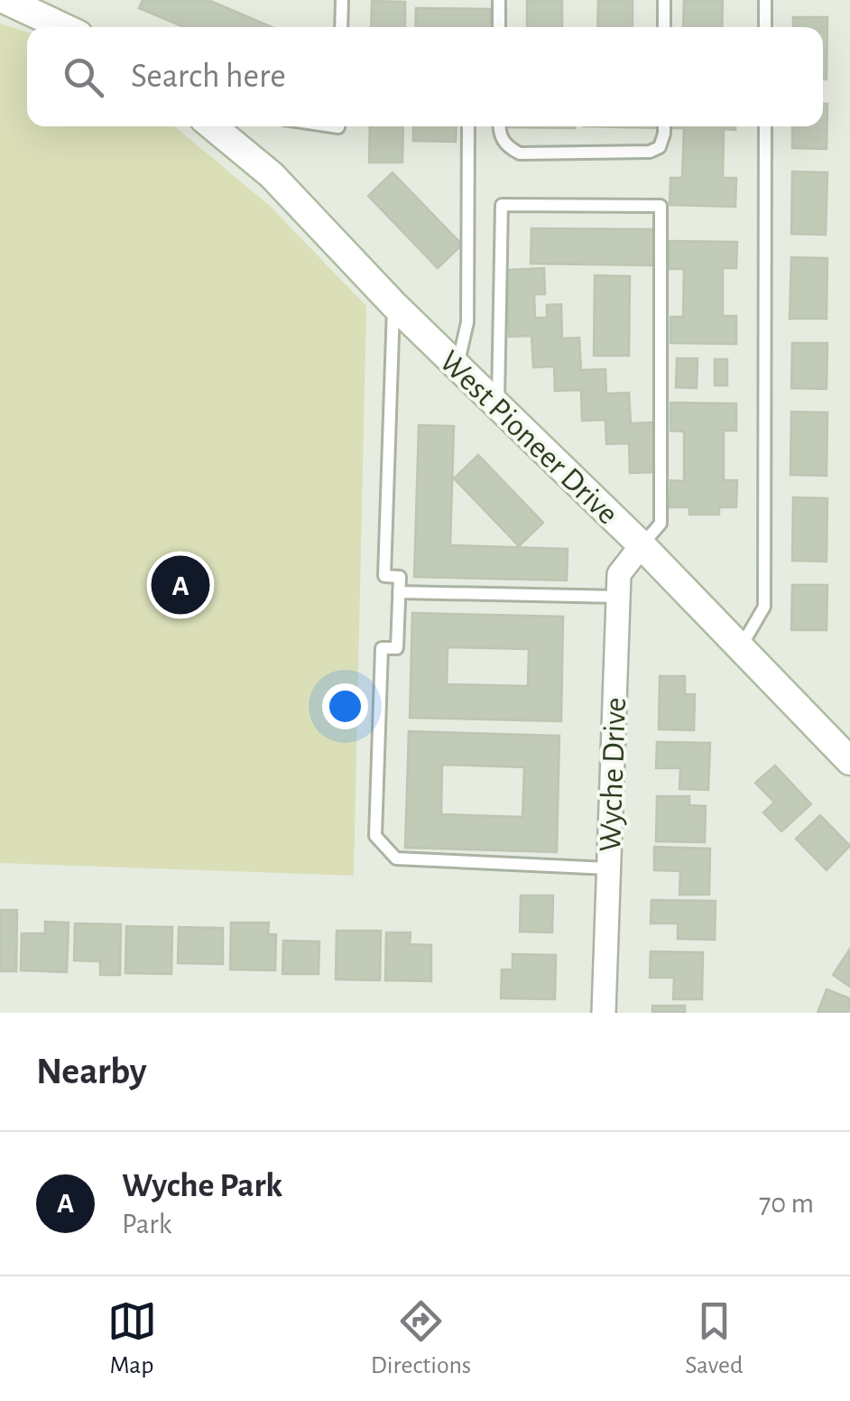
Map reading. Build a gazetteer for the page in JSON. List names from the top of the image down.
{
  "streets": {
    "main road": ["West Pioneer Drive"],
    "street": ["Wyche Drive"]
  },
  "crossings": [
    ["West Pioneer Drive", "Wyche Drive"]
  ],
  "page": {
    "search": "Search here",
    "pins": "A",
    "heading": "Nearby",
    "list": [
      {
        "mark": "A",
        "name": "Wyche Park",
        "note": "Park",
        "value": "70 m"
      }
    ],
    "nav": ["Map", "Directions", "Saved"]
  }
}
